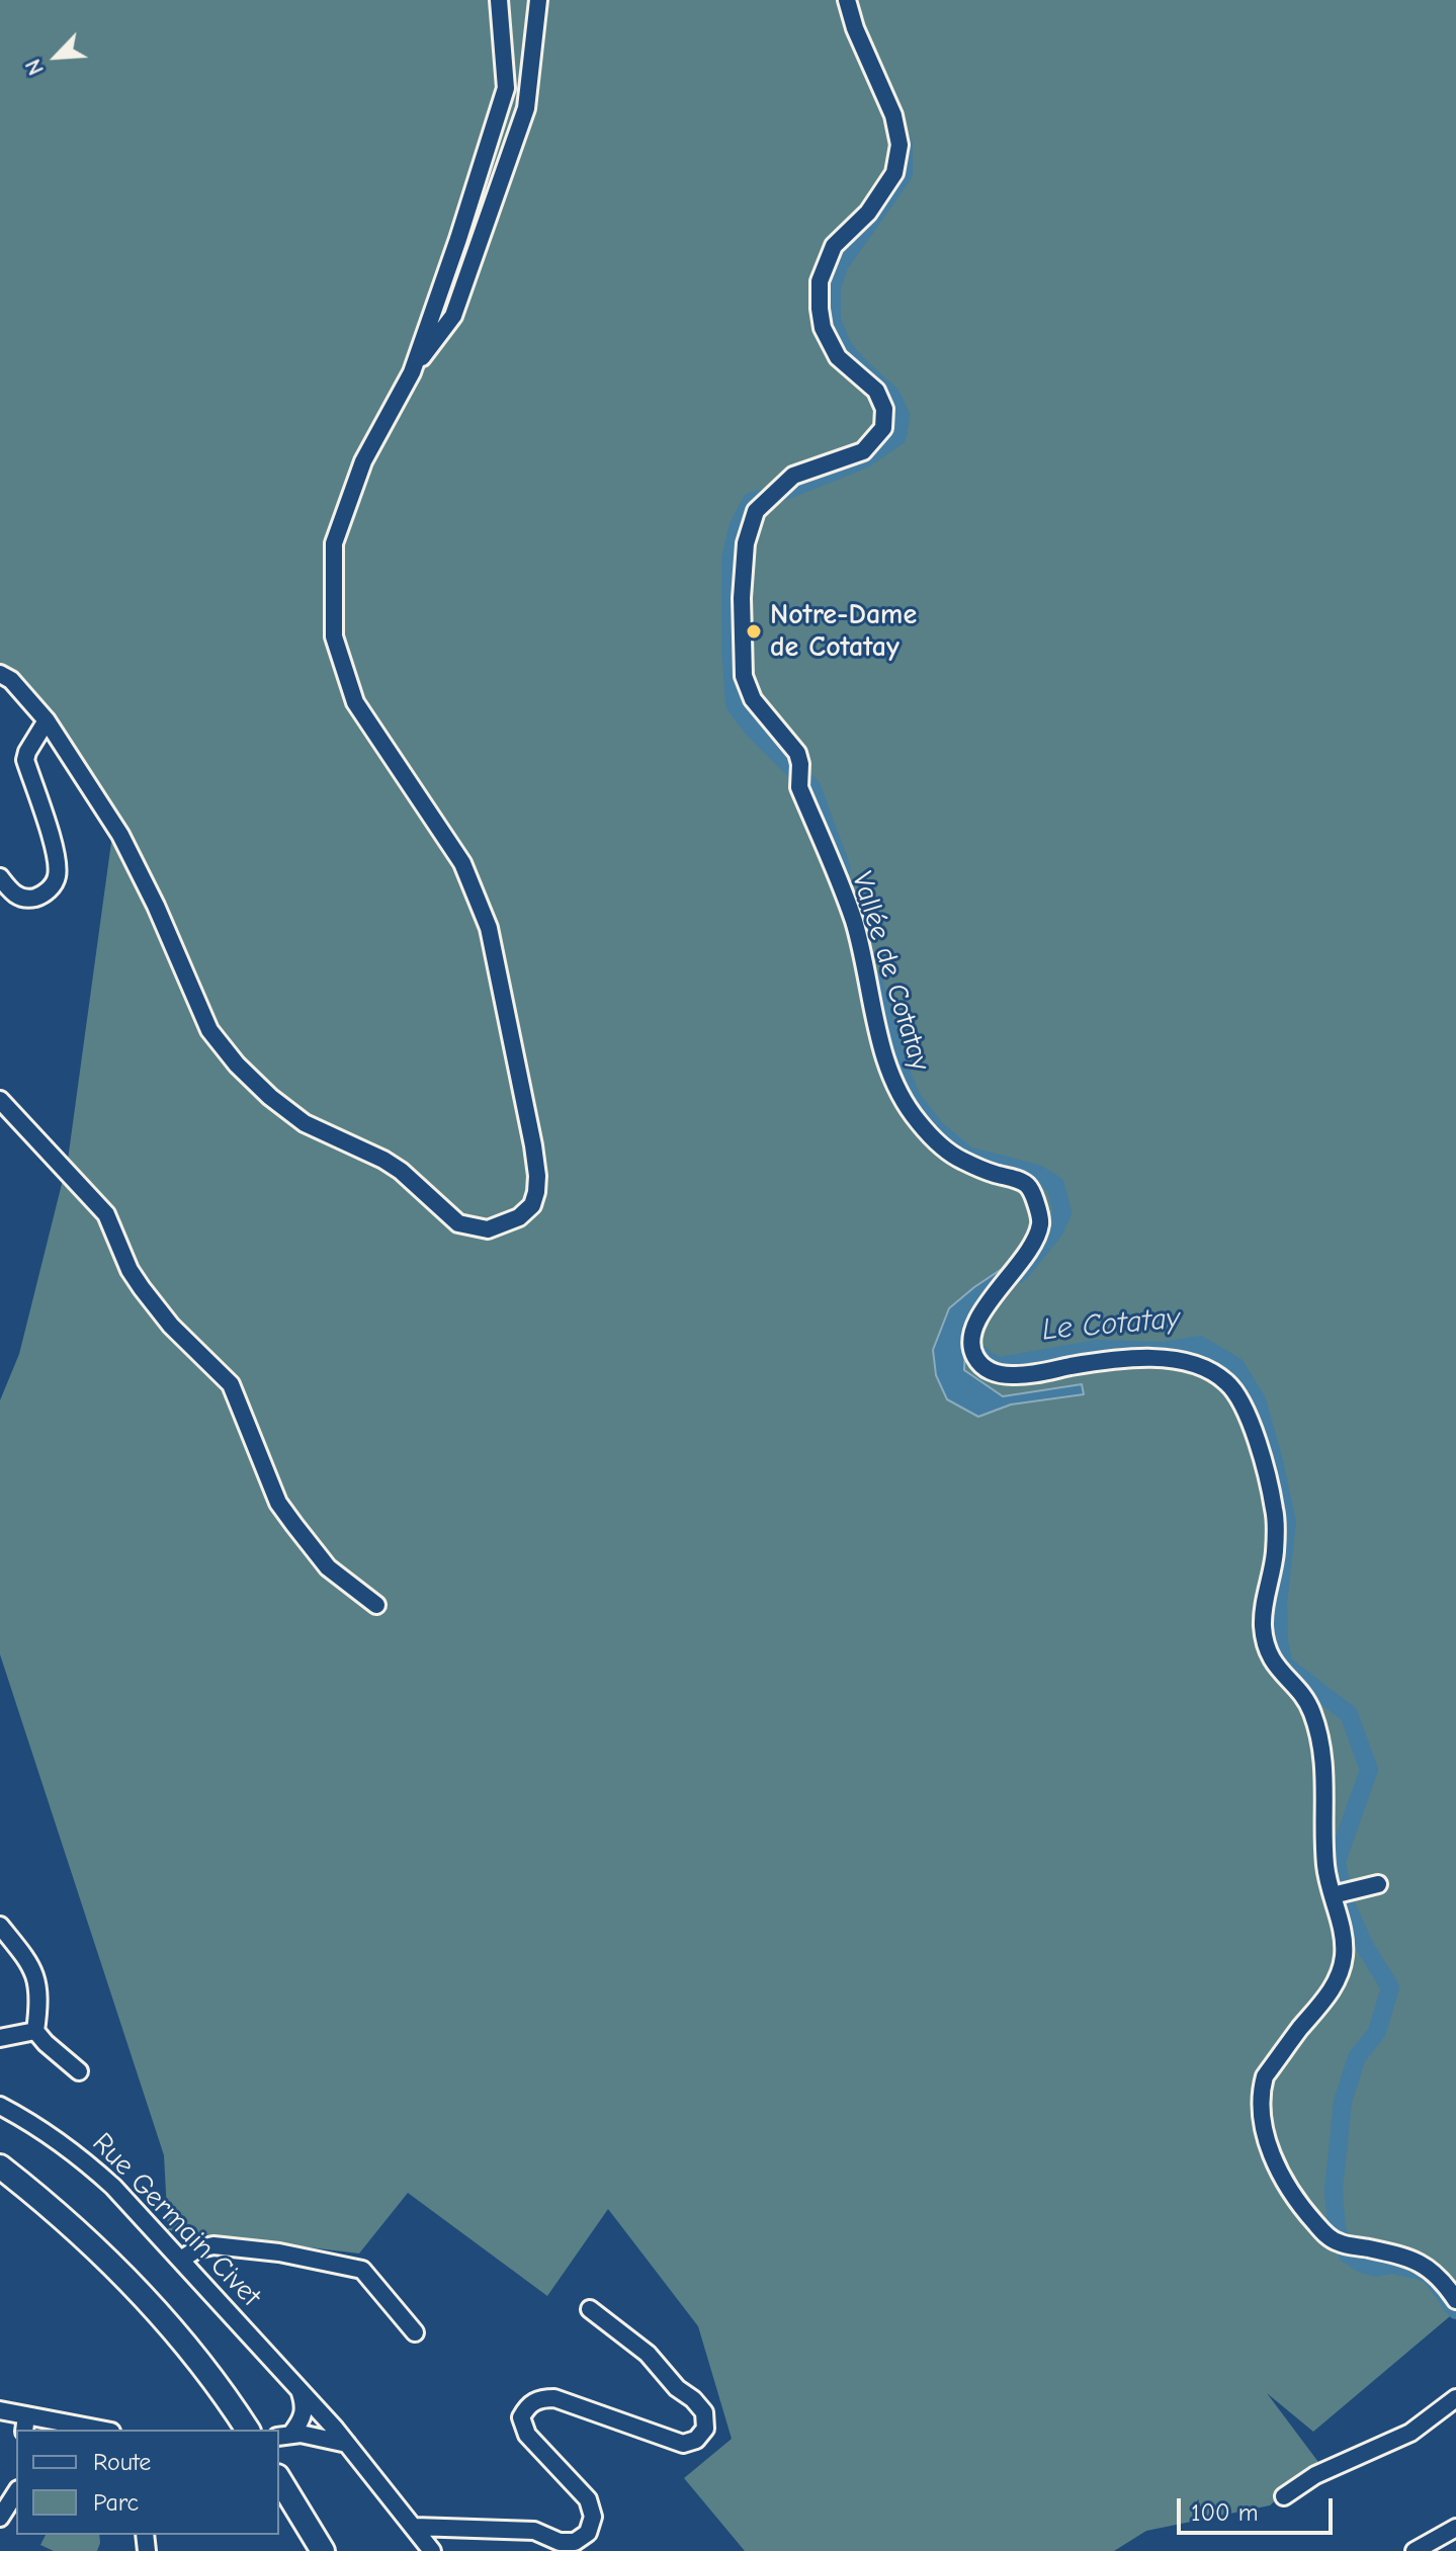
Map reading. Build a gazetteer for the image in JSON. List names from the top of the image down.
{
  "streets": {
    "street": ["Vallée de Cotatay", "Rue Germain Civet"]
  },
  "water": ["Le Cotatay"],
  "places": ["Notre-Dame de Cotatay"],
  "legend": ["Route", "Parc"],
  "scale_bar": "100 m",
  "north": "bottom left"
}
